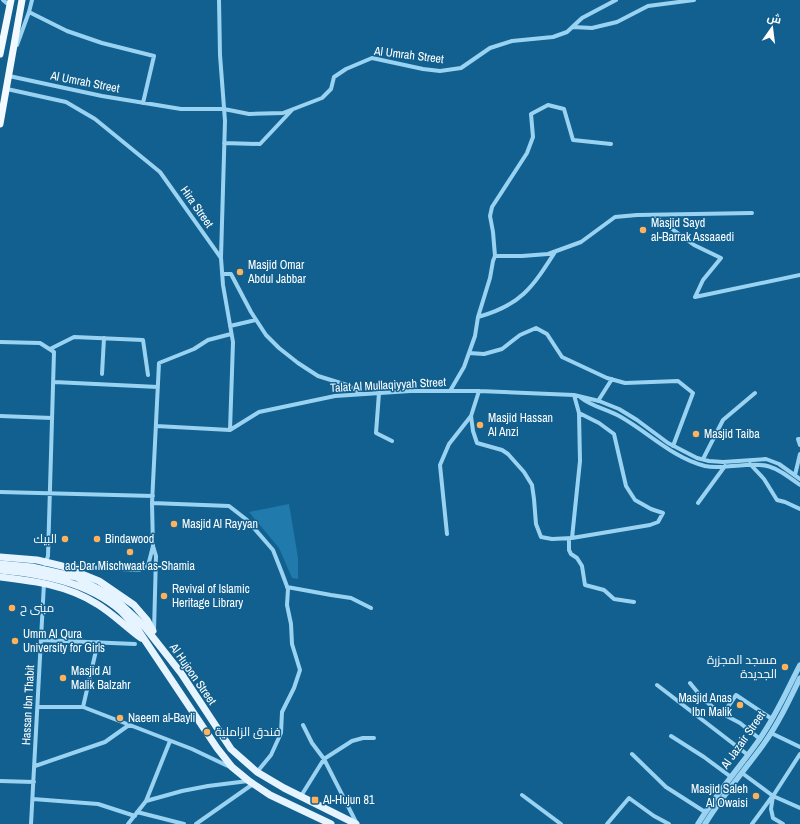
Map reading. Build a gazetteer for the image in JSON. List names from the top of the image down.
{
  "streets": {
    "main road": ["Al Hujoon Street"],
    "street": [
      "Al Umrah Street",
      "Hira Street",
      "Talat Al Mullaqiyyah Street",
      "Hassan Ibn Thabit",
      "Al Jazair Street"
    ]
  },
  "places": {
    "other": [
      "Masjid Sayd al-Barrak Assaaedi",
      "Masjid Omar Abdul Jabbar",
      "Masjid Hassan Al Anzi",
      "Masjid Taiba",
      "Masjid Al Rayyan",
      "البيك",
      "Bindawood",
      "ad-Dar Mischwaat as-Shamia",
      "Revival of Islamic Heritage Library",
      "مبنى ح",
      "Umm Al Qura University for Girls",
      "مسجد المجزرة الجديدة",
      "Masjid Al Malik Balzahr",
      "Masjid Anas Ibn Malik",
      "Naeem al-Bayli",
      "فندق الزاملية",
      "Masjid Saleh Al Owaisi"
    ],
    "transit": ["Al-Hujun 81"]
  },
  "north": "top"
}
